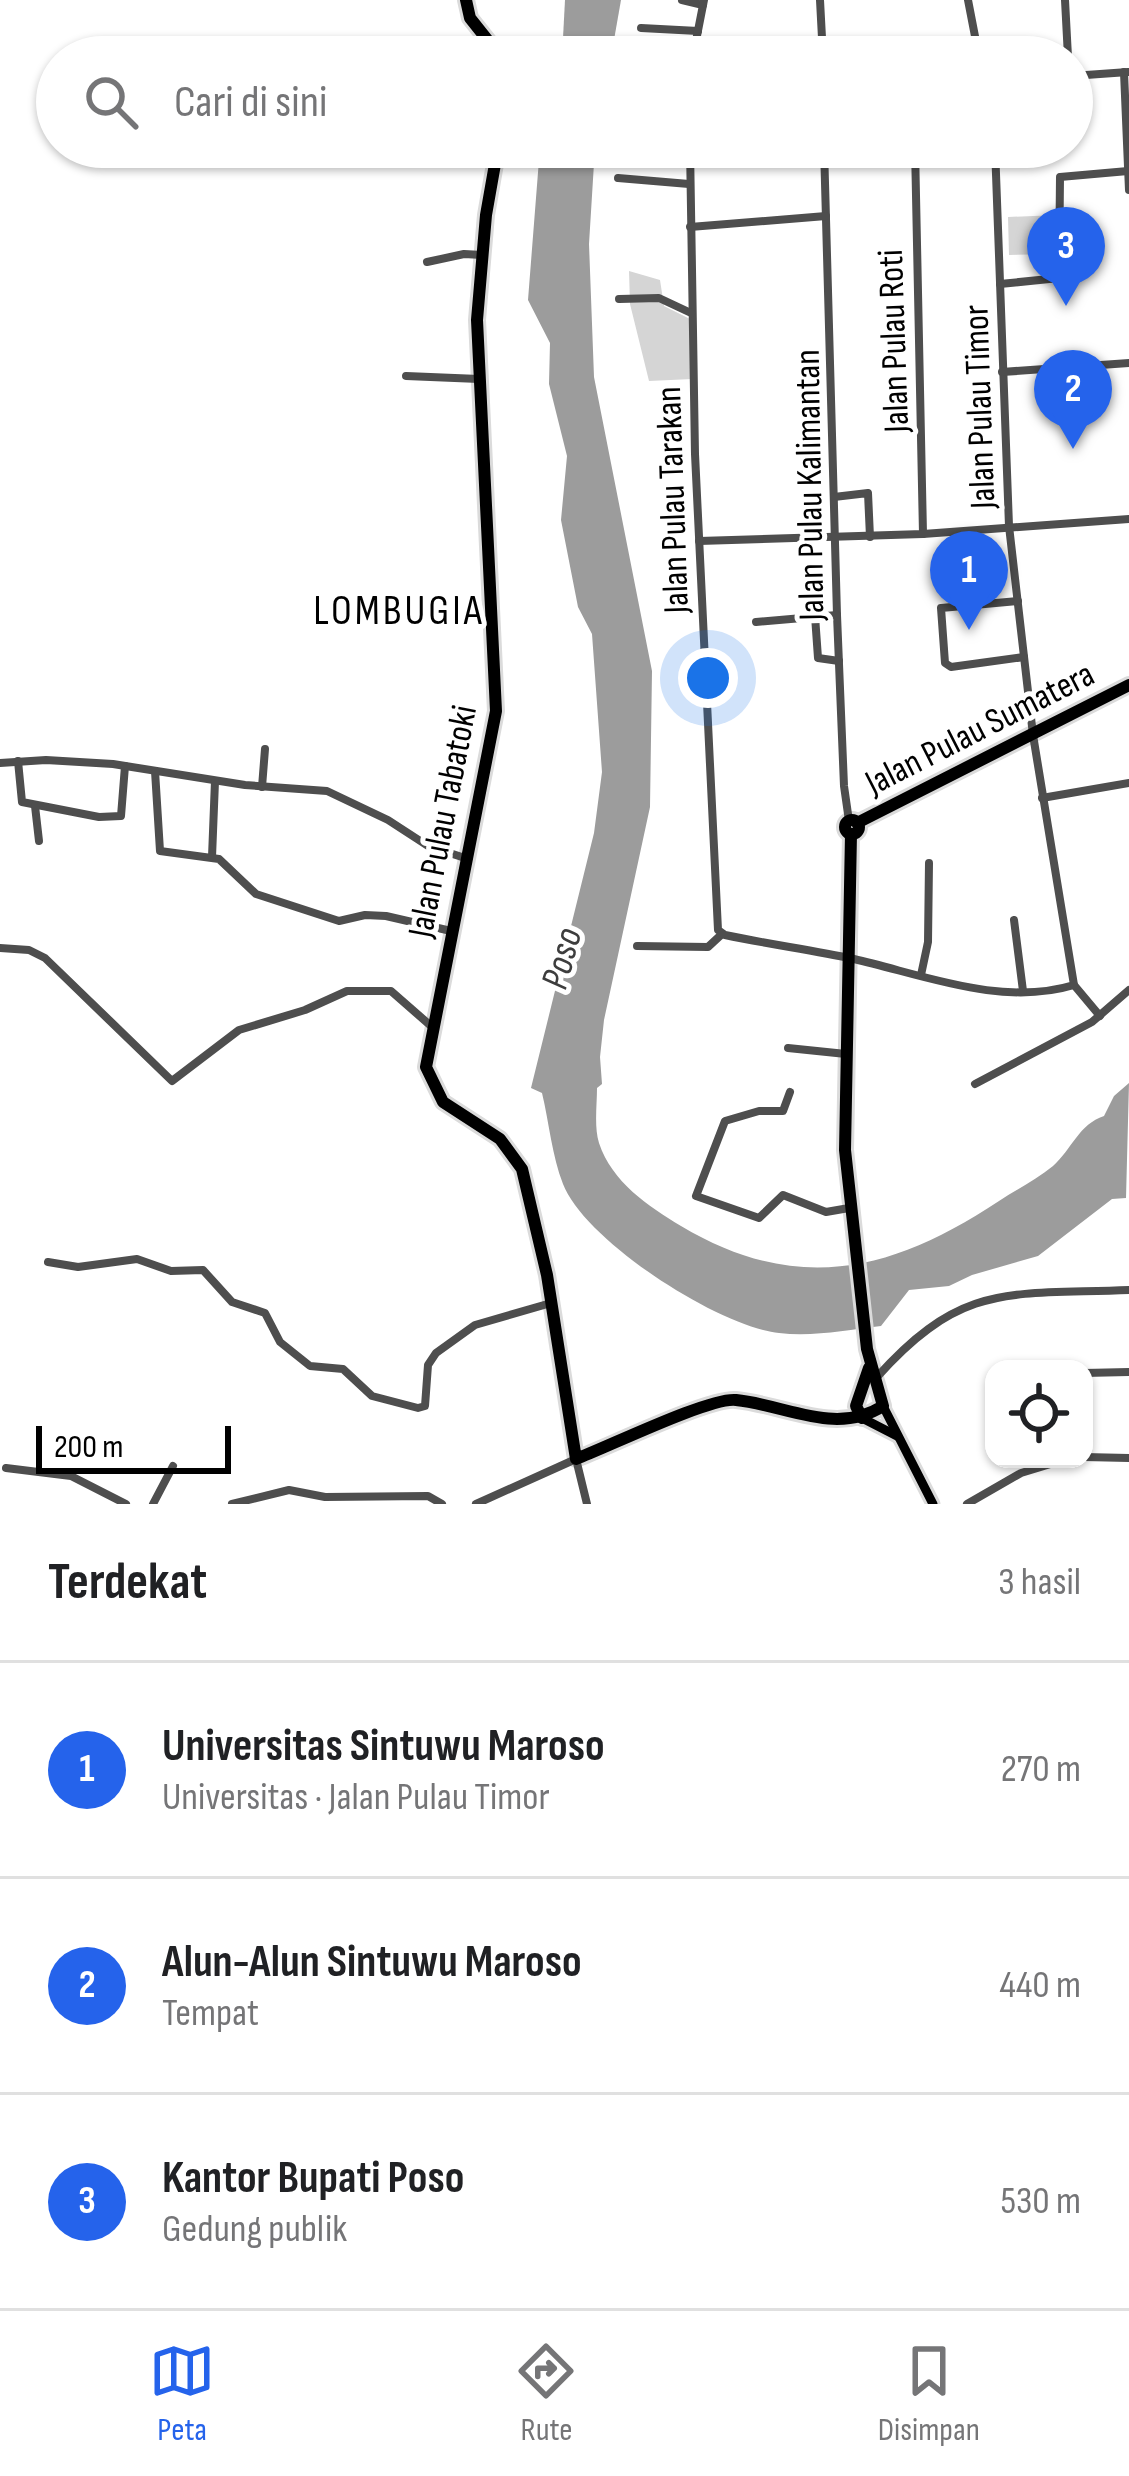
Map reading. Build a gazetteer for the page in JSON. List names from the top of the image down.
{
  "streets": {
    "highway": ["Jalan Pulau Sumatera", "Jalan Pulau Tabatoki"],
    "street": [
      "Jalan Pulau Roti",
      "Jalan Pulau Timor",
      "Jalan Pulau Kalimantan",
      "Jalan Pulau Tarakan"
    ]
  },
  "crossings": [
    ["Jalan Pulau Timor", "Jalan Pulau Sumatera"],
    ["Jalan Pulau Kalimantan", "Jalan Pulau Sumatera"]
  ],
  "districts": ["LOMBUGIA"],
  "water": ["Poso"],
  "scale_bar": "200 m",
  "page": {
    "search": "Cari di sini",
    "pins": ["3", "2", "1"],
    "scale": "200 m",
    "heading": ["Terdekat", "3 hasil"],
    "list": [
      {
        "mark": "1",
        "name": "Universitas Sintuwu Maroso",
        "note": "Universitas · Jalan Pulau Timor",
        "value": "270 m"
      },
      {
        "mark": "2",
        "name": "Alun-Alun Sintuwu Maroso",
        "note": "Tempat",
        "value": "440 m"
      },
      {
        "mark": "3",
        "name": "Kantor Bupati Poso",
        "note": "Gedung publik",
        "value": "530 m"
      }
    ],
    "nav": ["Peta", "Rute", "Disimpan"]
  }
}
